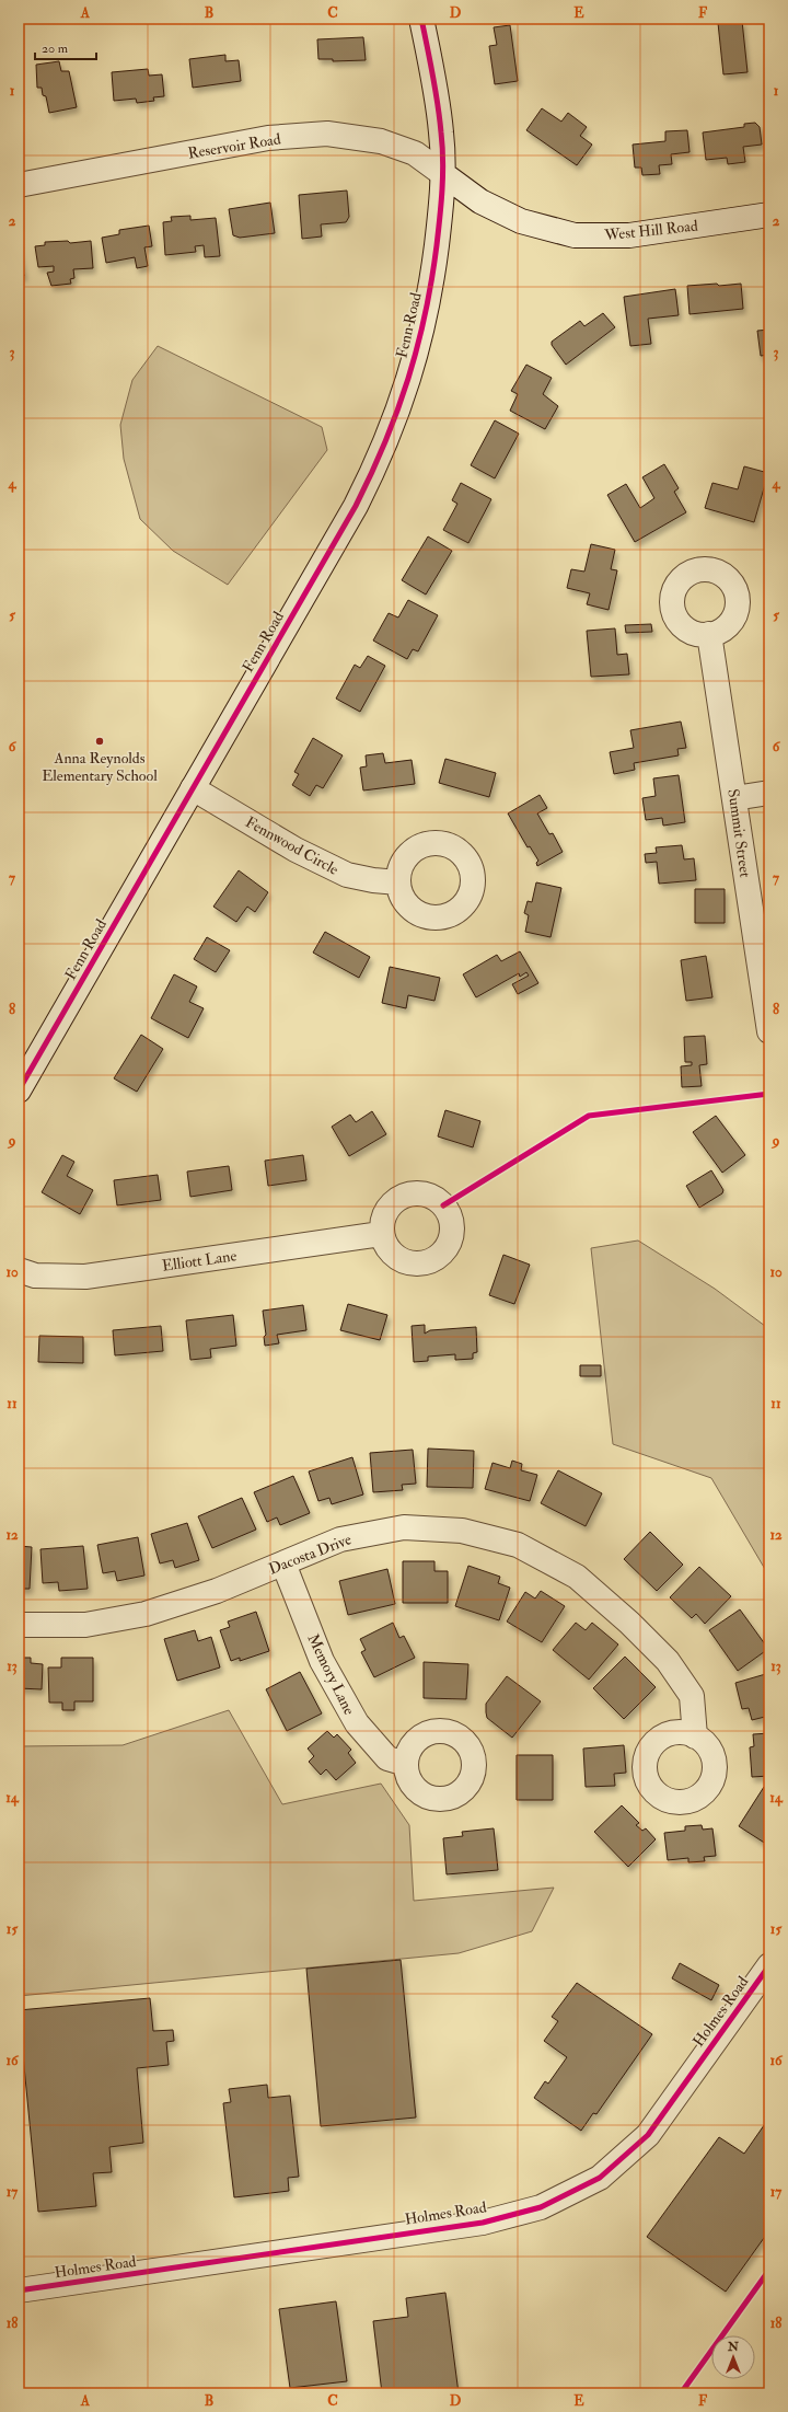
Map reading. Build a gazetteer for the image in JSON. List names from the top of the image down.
{
  "streets": {
    "street": [
      "Reservoir Road",
      "West Hill Road",
      "Fenn Road",
      "Summit Street",
      "Fennwood Circle",
      "Elliott Lane",
      "Dacosta Drive",
      "Memory Lane",
      "Holmes Road"
    ]
  },
  "crossings": [
    ["Reservoir Road", "West Hill Road"],
    ["Reservoir Road", "Fenn Road"],
    ["West Hill Road", "Fenn Road"],
    ["Fenn Road", "Fennwood Circle"],
    ["Dacosta Drive", "Memory Lane"]
  ],
  "places": ["Anna Reynolds Elementary School"],
  "scale_bar": "20 m",
  "north": "top",
  "grid": {
    "columns": [
      "A",
      "B",
      "C",
      "D",
      "E",
      "F"
    ],
    "rows": [
      "1",
      "2",
      "3",
      "4",
      "5",
      "6",
      "7",
      "8",
      "9",
      "10",
      "11",
      "12",
      "13",
      "14",
      "15",
      "16",
      "17",
      "18"
    ]
  }
}
